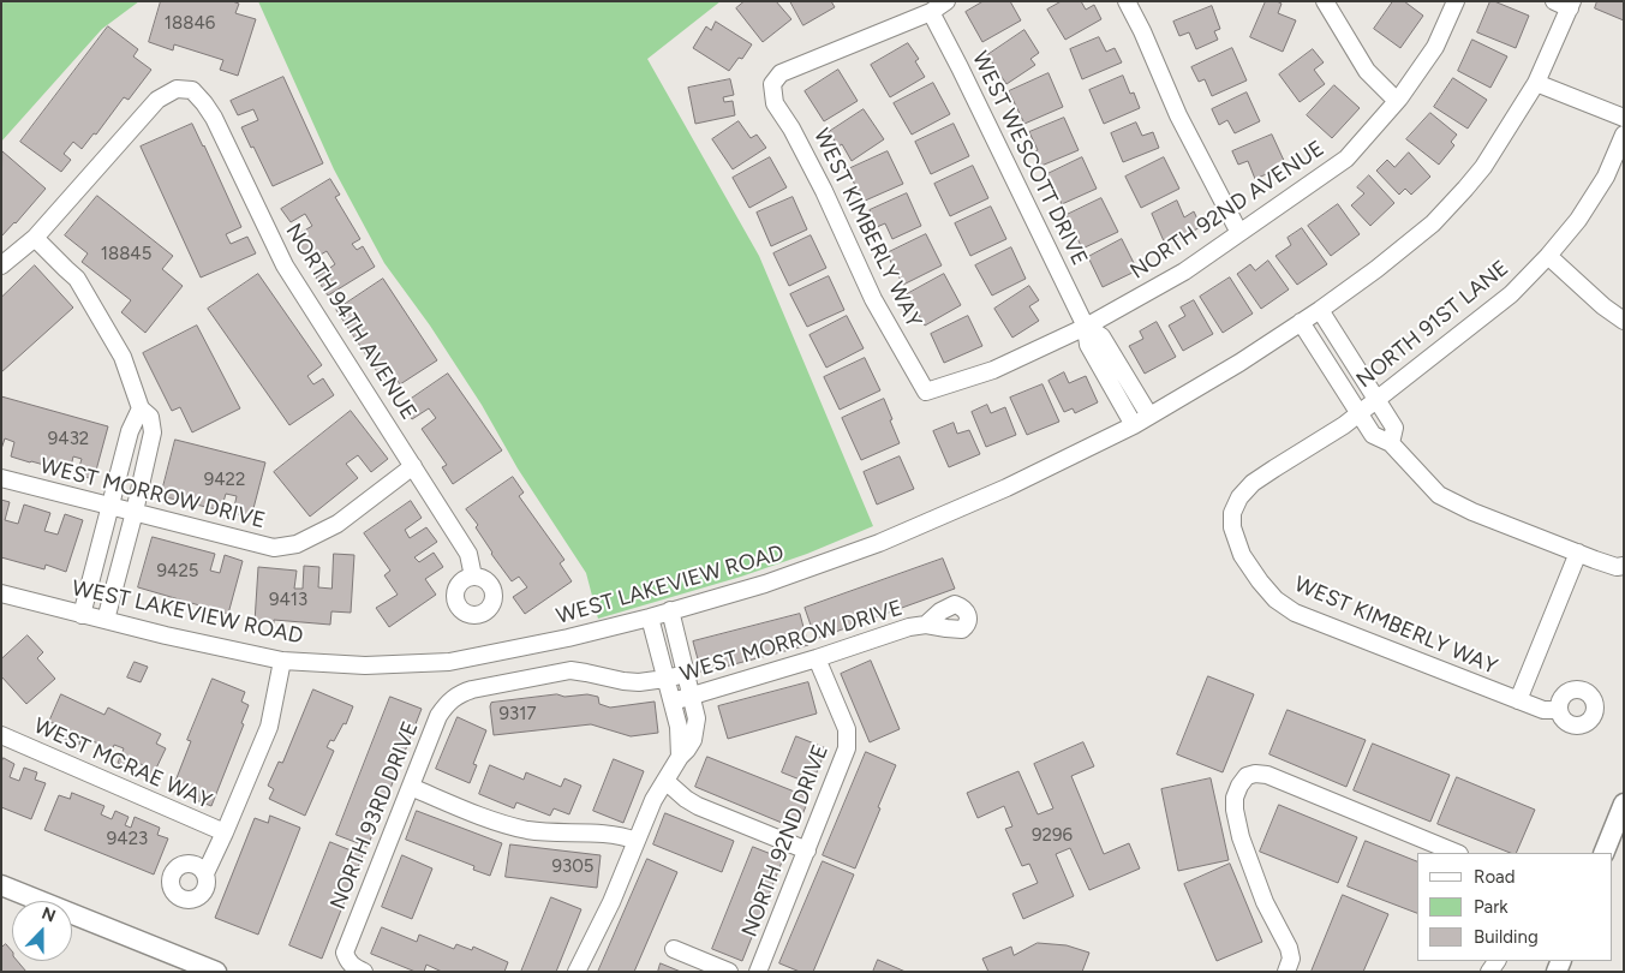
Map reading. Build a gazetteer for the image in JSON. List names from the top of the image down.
{
  "streets": {
    "street": [
      "WEST WESCOTT DRIVE",
      "NORTH 92ND AVENUE",
      "WEST KIMBERLY WAY",
      "NORTH 94TH AVENUE",
      "NORTH 91ST LANE",
      "WEST MORROW DRIVE",
      "WEST LAKEVIEW ROAD",
      "WEST MCRAE WAY",
      "NORTH 93RD DRIVE",
      "NORTH 92ND DRIVE"
    ]
  },
  "crossings": [
    ["WEST WESCOTT DRIVE", "NORTH 92ND AVENUE"],
    ["WEST WESCOTT DRIVE", "WEST KIMBERLY WAY"],
    ["WEST WESCOTT DRIVE", "WEST LAKEVIEW ROAD"],
    ["NORTH 92ND AVENUE", "WEST KIMBERLY WAY"],
    ["WEST KIMBERLY WAY", "NORTH 91ST LANE"],
    ["NORTH 94TH AVENUE", "WEST MORROW DRIVE"],
    ["WEST MORROW DRIVE", "NORTH 93RD DRIVE"],
    ["WEST MORROW DRIVE", "NORTH 92ND DRIVE"]
  ],
  "house_numbers": [
    "18846",
    "18845",
    "9432",
    "9422",
    "9425",
    "9413",
    "9317",
    "9296",
    "9423",
    "9305"
  ],
  "legend": ["Road", "Park", "Building"],
  "north": "top"
}
